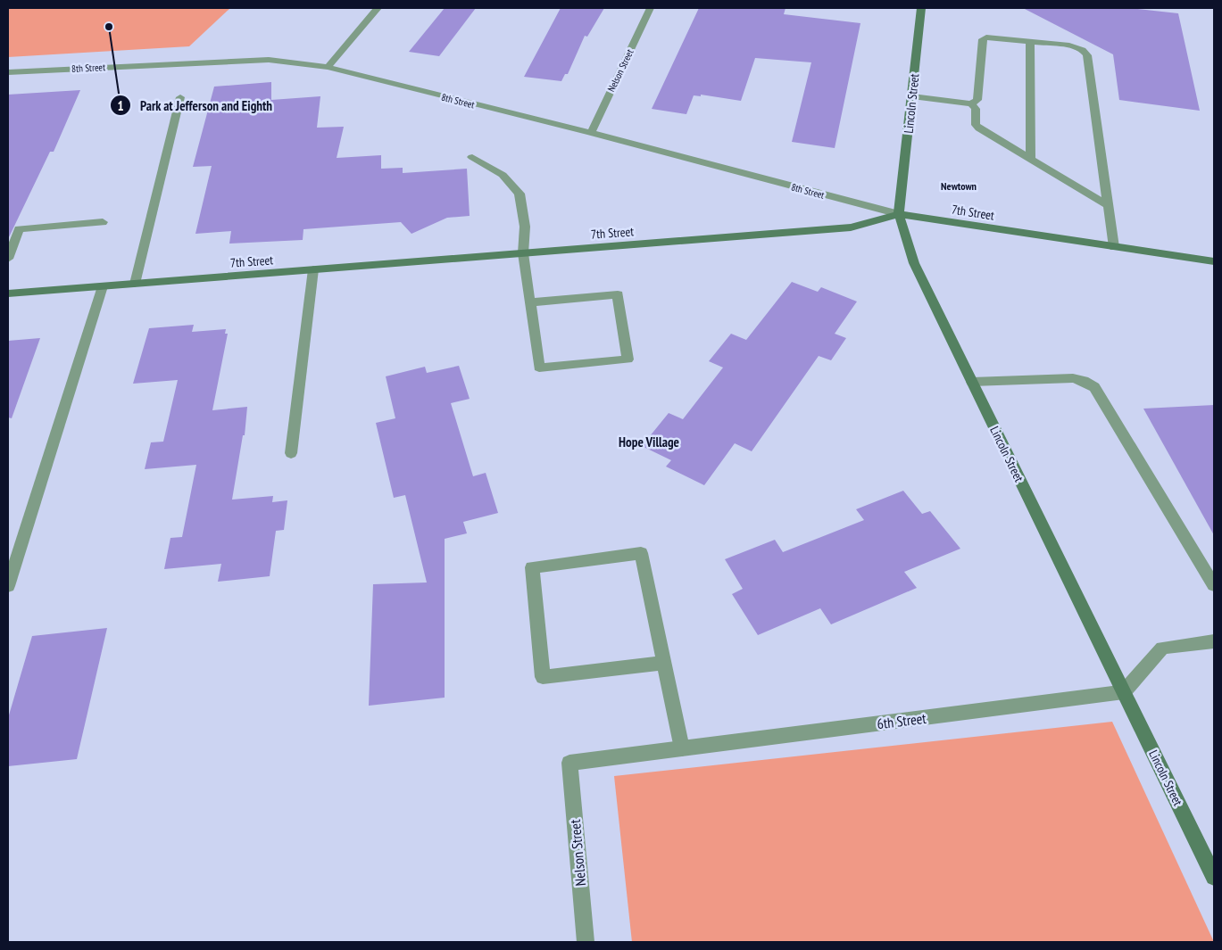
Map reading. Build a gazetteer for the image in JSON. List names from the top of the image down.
{
  "streets": {
    "street": [
      "8th Street",
      "Nelson Street",
      "Lincoln Street",
      "7th Street",
      "6th Street"
    ]
  },
  "crossings": [
    ["8th Street", "Nelson Street"],
    ["8th Street", "Lincoln Street"],
    ["8th Street", "7th Street"],
    ["Nelson Street", "6th Street"],
    ["Lincoln Street", "7th Street"],
    ["Lincoln Street", "6th Street"]
  ],
  "districts": ["Newtown", "Hope Village"],
  "places": ["Park at Jefferson and Eighth"]
}
